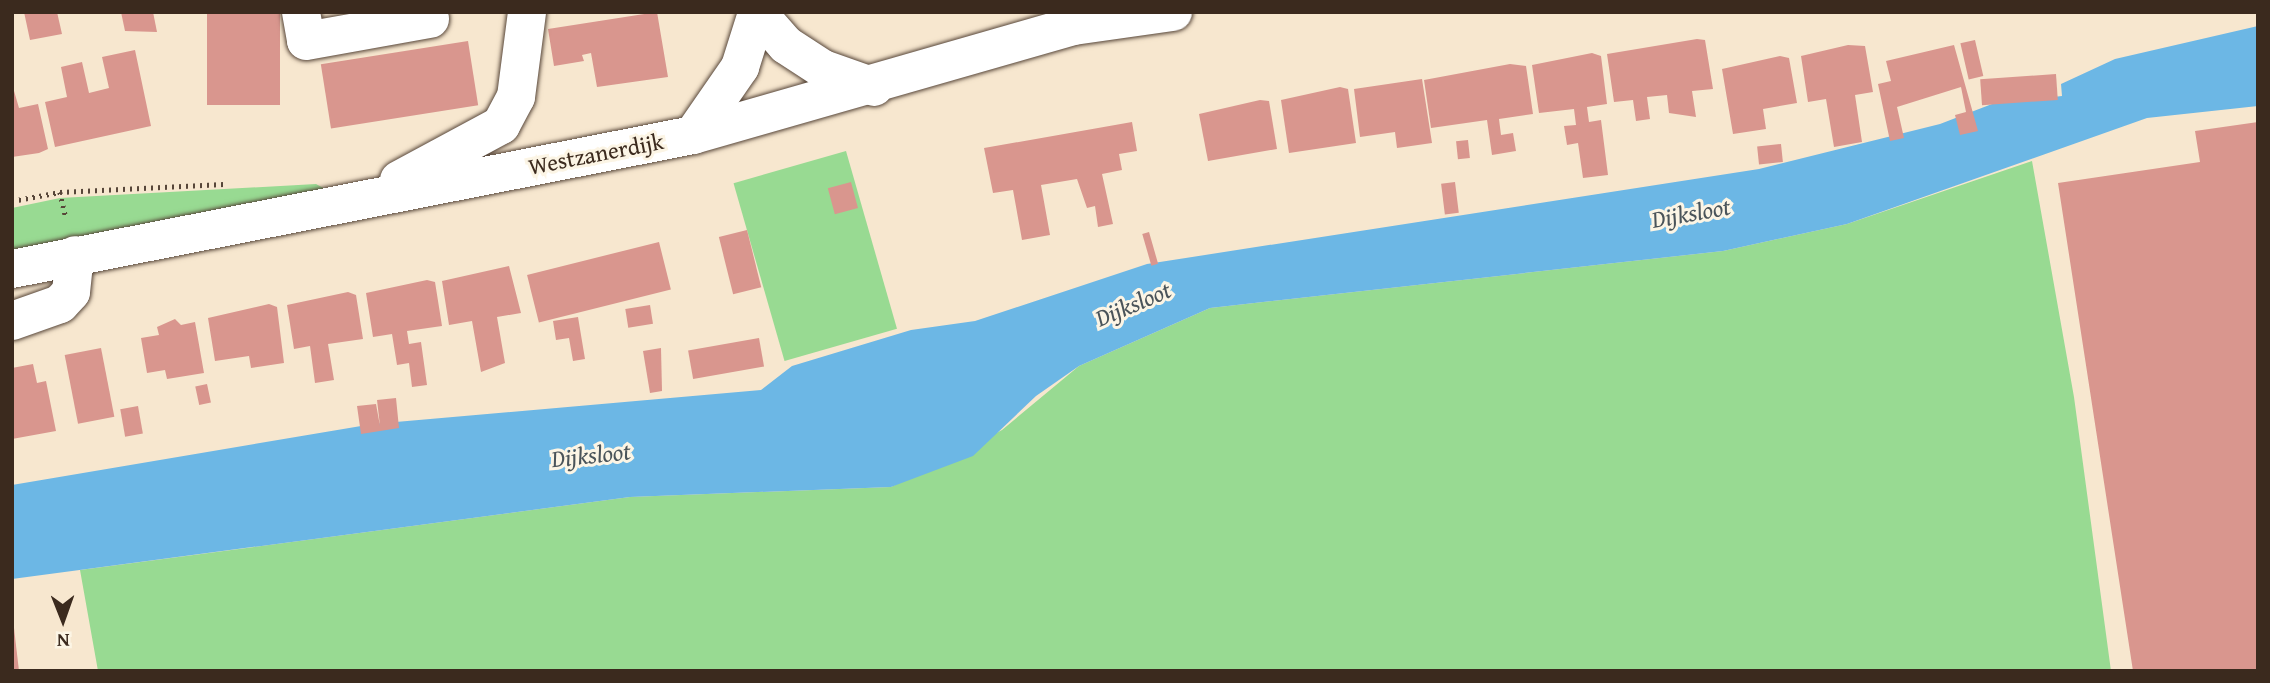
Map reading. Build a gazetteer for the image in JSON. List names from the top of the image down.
{
  "streets": {
    "street": ["Westzanerdijk"]
  },
  "water": ["Dijksloot"],
  "north": "bottom"
}
